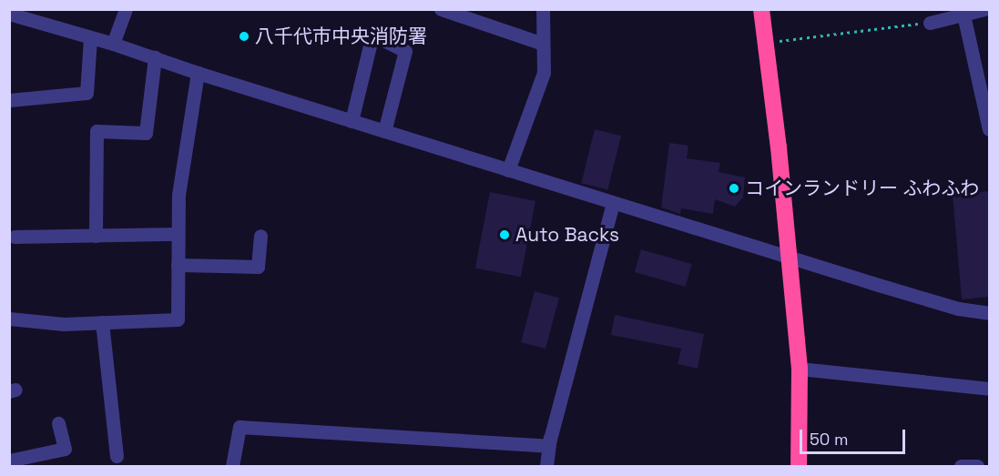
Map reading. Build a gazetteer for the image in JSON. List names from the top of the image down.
{
  "places": ["八千代市中央消防署", "コインランドリー ふわふわ", "Auto Backs"],
  "scale_bar": "50 m"
}
